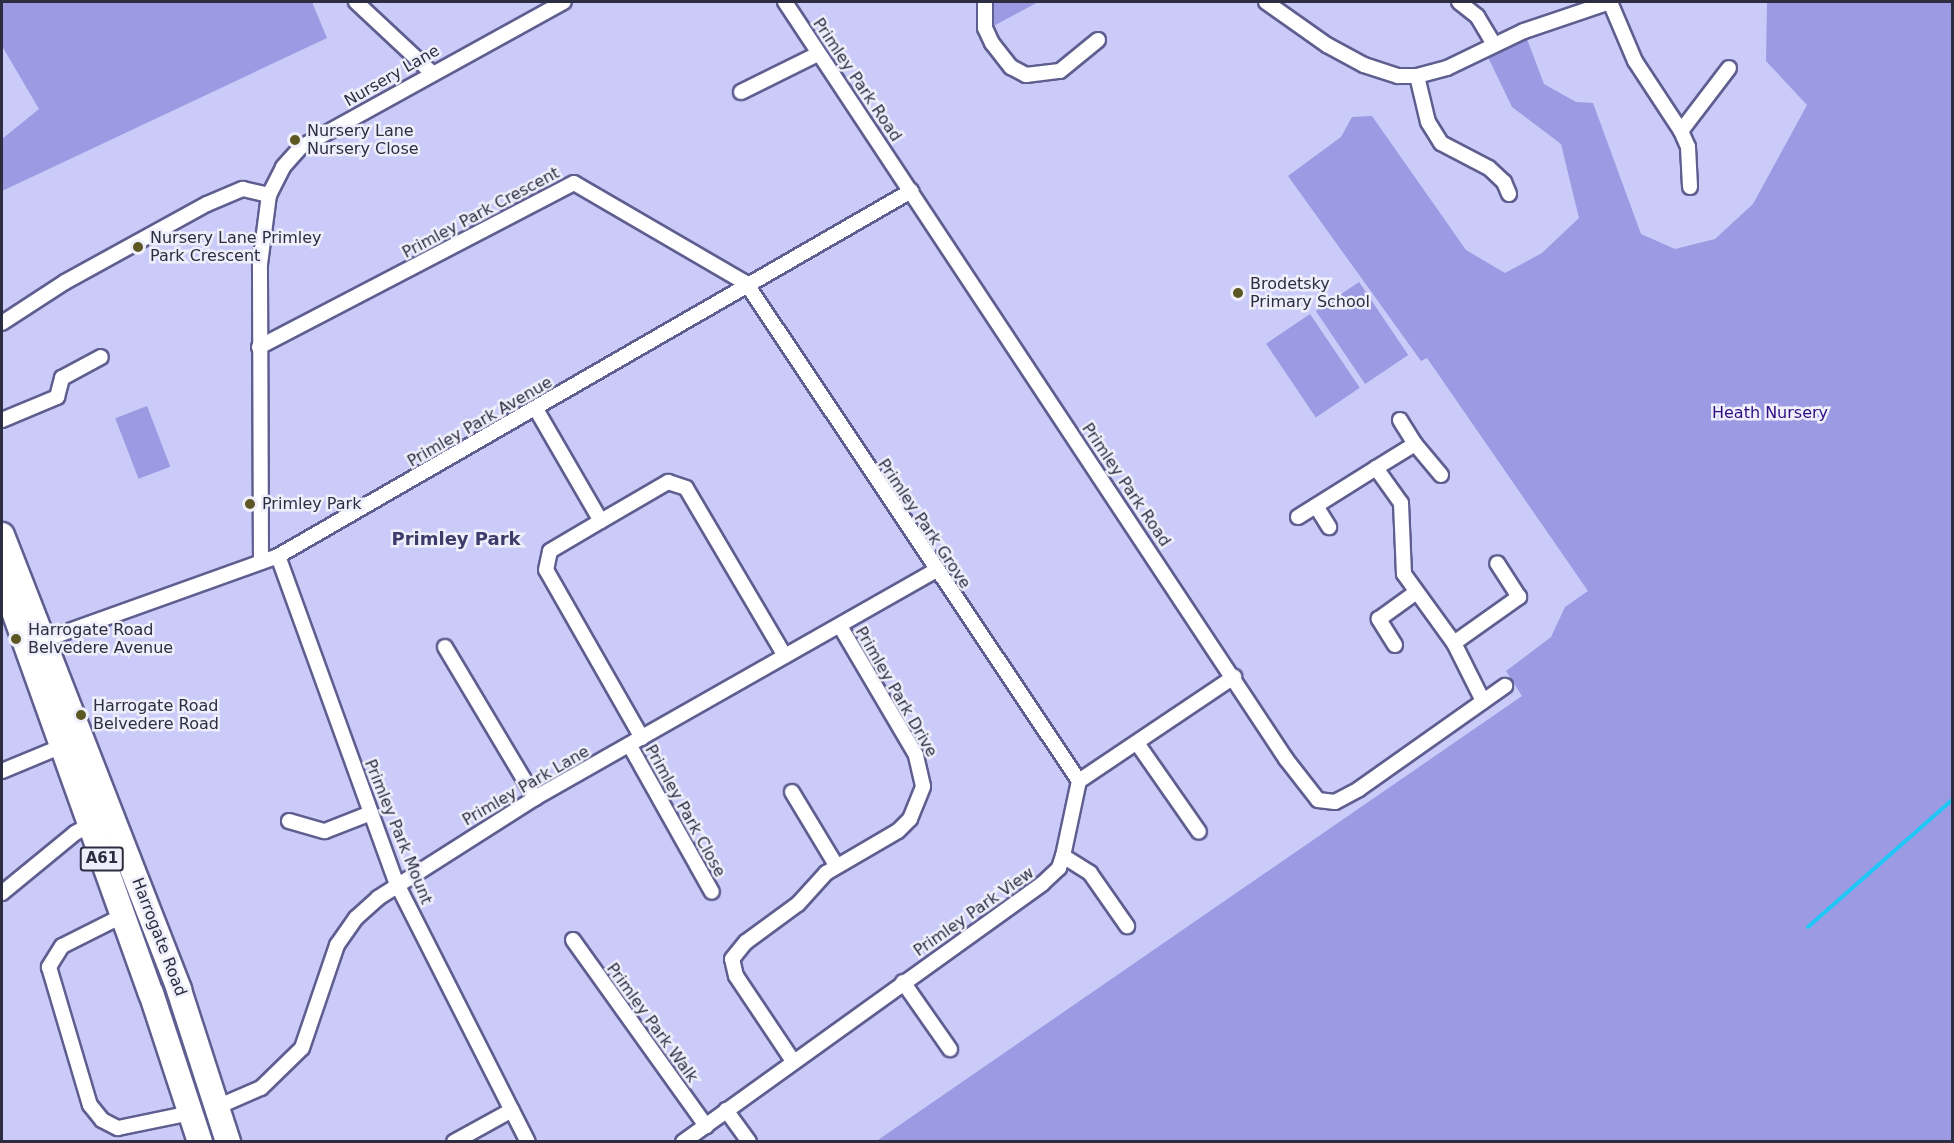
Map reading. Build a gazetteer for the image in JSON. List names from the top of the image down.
{
  "streets": {
    "highway": ["A61", "Harrogate Road"],
    "street": [
      "Nursery Lane",
      "Primley Park Road",
      "Primley Park Crescent",
      "Primley Park Avenue",
      "Primley Park Grove",
      "Primley Park Drive",
      "Primley Park Lane",
      "Primley Park Close",
      "Primley Park Mount",
      "Primley Park View",
      "Primley Park Walk"
    ]
  },
  "crossings": [
    ["Primley Park Road", "Primley Park Avenue"],
    ["Primley Park Crescent", "Primley Park Avenue"],
    ["Primley Park Crescent", "Primley Park Grove"],
    ["Primley Park Avenue", "Primley Park Grove"],
    ["Primley Park Avenue", "Primley Park Mount"],
    ["Primley Park Avenue", "Harrogate Road"],
    ["Primley Park Grove", "Primley Park Lane"],
    ["Primley Park Grove", "Primley Park View"],
    ["Primley Park Drive", "Primley Park Lane"],
    ["Primley Park Drive", "Primley Park View"],
    ["Primley Park Lane", "Primley Park Close"],
    ["Primley Park Lane", "Primley Park Mount"],
    ["Primley Park Lane", "Harrogate Road"],
    ["Primley Park View", "Primley Park Walk"]
  ],
  "districts": ["Primley Park"],
  "parks": ["Heath Nursery"],
  "places": [
    "Nursery Lane Nursery Close",
    "Nursery Lane Primley Park Crescent",
    "Brodetsky Primary School",
    "Primley Park",
    "Harrogate Road Belvedere Avenue",
    "Harrogate Road Belvedere Road"
  ]
}
